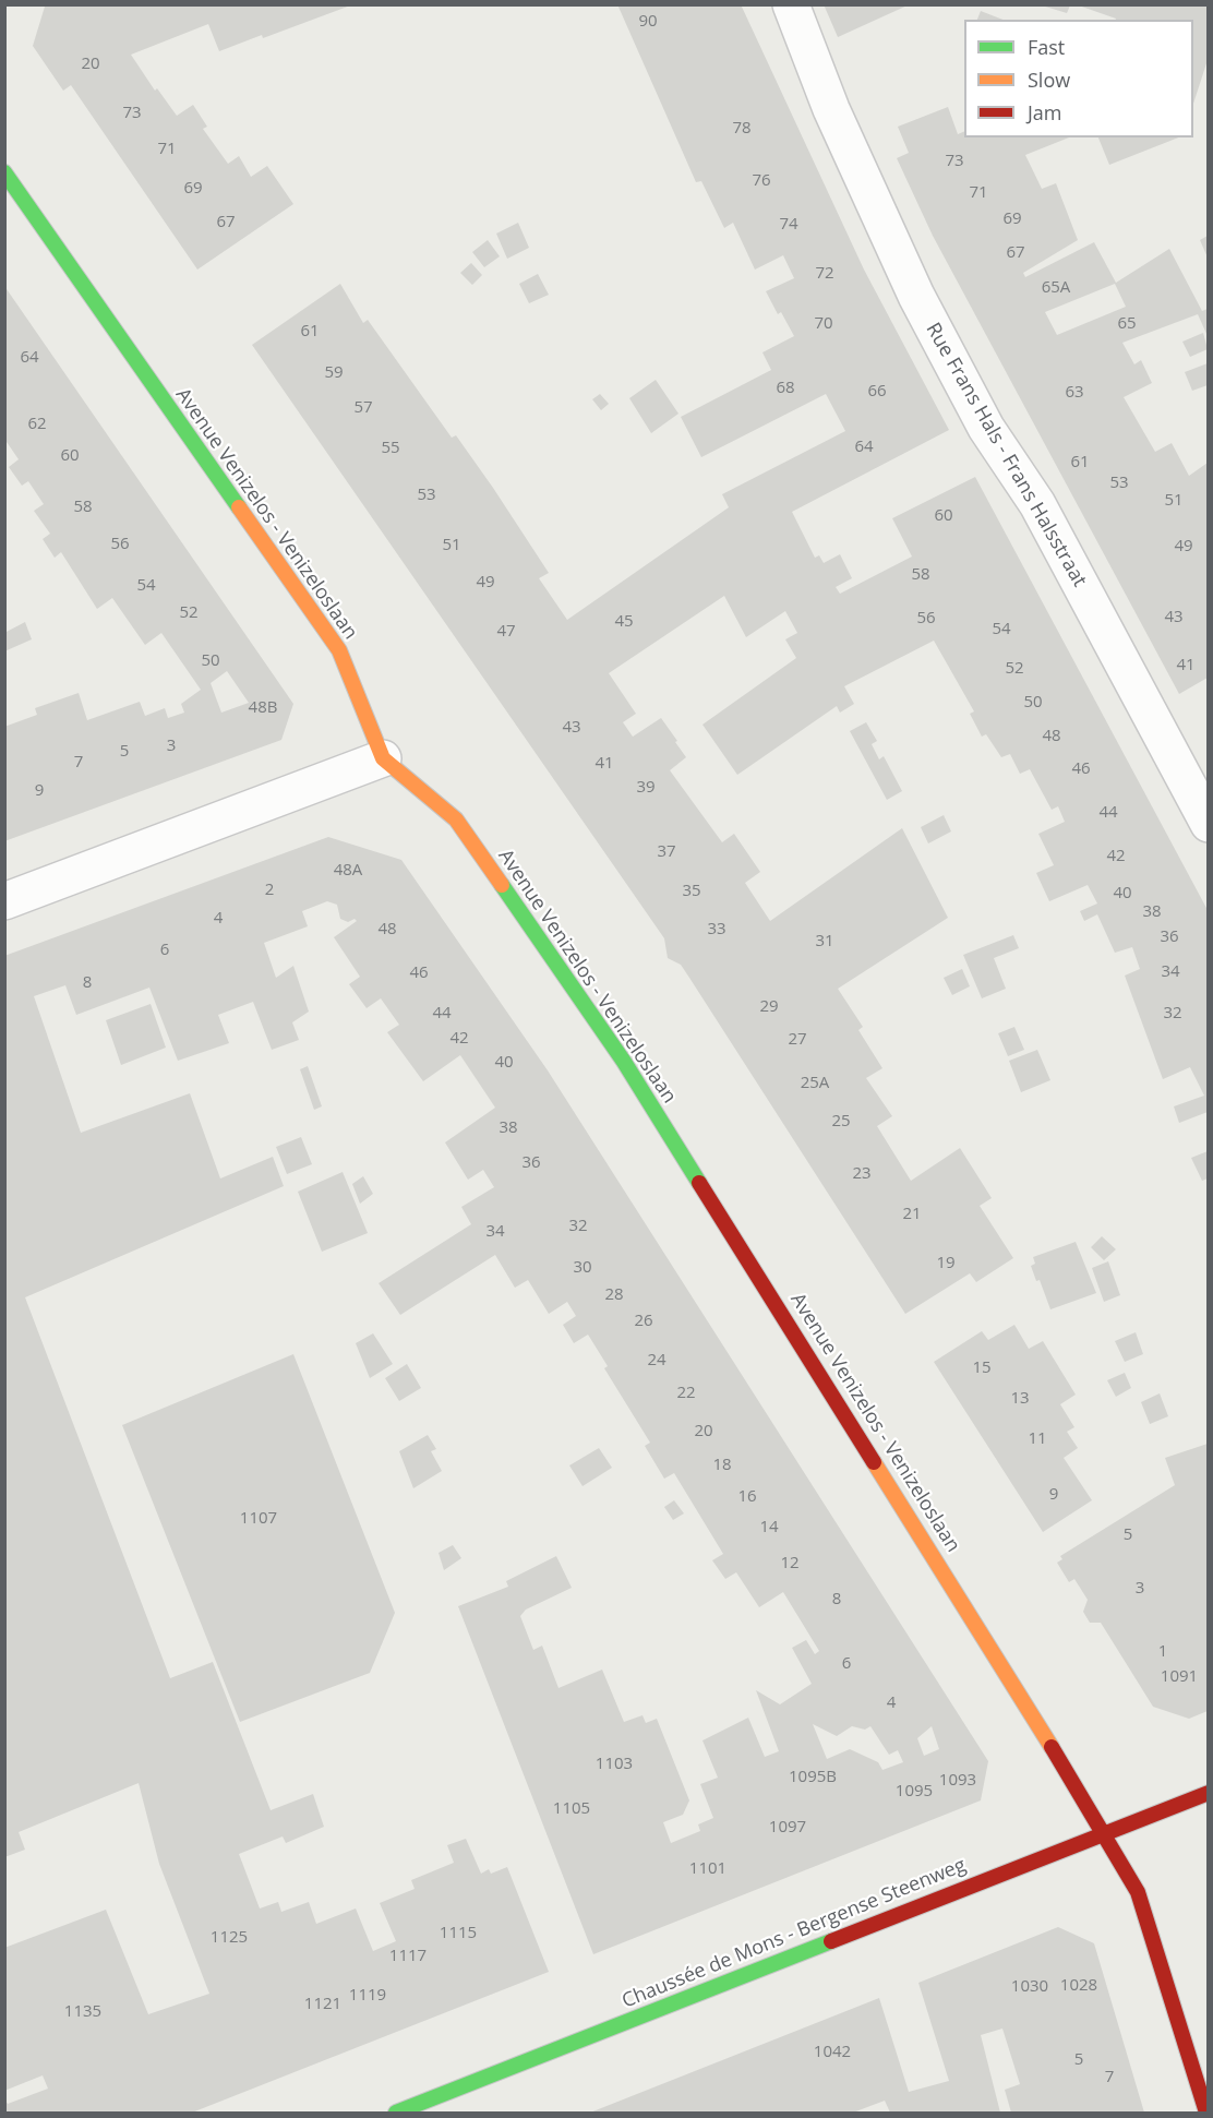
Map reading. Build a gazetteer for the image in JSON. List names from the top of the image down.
{
  "streets": {
    "street": ["Rue Frans Hals - Frans Halsstraat", "Avenue Venizelos - Venizeloslaan", "Chaussée de Mons - Bergense Steenweg"]
  },
  "crossings": [
    ["Avenue Venizelos - Venizeloslaan", "Chaussée de Mons - Bergense Steenweg"]
  ],
  "house_numbers": [
    "90",
    "20",
    "73",
    "78",
    "71",
    "73",
    "76",
    "69",
    "71",
    "69",
    "67",
    "74",
    "67",
    "72",
    "65A",
    "70",
    "65",
    "61",
    "64",
    "59",
    "68",
    "66",
    "63",
    "57",
    "62",
    "64",
    "55",
    "60",
    "61",
    "53",
    "53",
    "51",
    "58",
    "60",
    "56",
    "51",
    "49",
    "58",
    "49",
    "54",
    "52",
    "43",
    "56",
    "45",
    "54",
    "47",
    "50",
    "41",
    "52",
    "50",
    "48B",
    "43",
    "48",
    "3",
    "5",
    "7",
    "41",
    "46",
    "39",
    "9",
    "44",
    "37",
    "42",
    "48A",
    "2",
    "35",
    "40",
    "38",
    "4",
    "48",
    "33",
    "36",
    "31",
    "6",
    "34",
    "46",
    "8",
    "29",
    "44",
    "32",
    "42",
    "27",
    "40",
    "25A",
    "25",
    "38",
    "36",
    "23",
    "21",
    "32",
    "34",
    "19",
    "30",
    "28",
    "26",
    "24",
    "15",
    "22",
    "13",
    "20",
    "11",
    "18",
    "9",
    "16",
    "1107",
    "14",
    "5",
    "12",
    "3",
    "8",
    "1",
    "6",
    "1091",
    "4",
    "1103",
    "1095B",
    "1093",
    "1095",
    "1105",
    "1097",
    "1101",
    "1115",
    "1125",
    "1117",
    "1028",
    "1030",
    "1119",
    "1121",
    "1135",
    "1042",
    "5",
    "7"
  ],
  "legend": ["Fast", "Slow", "Jam"]
}
